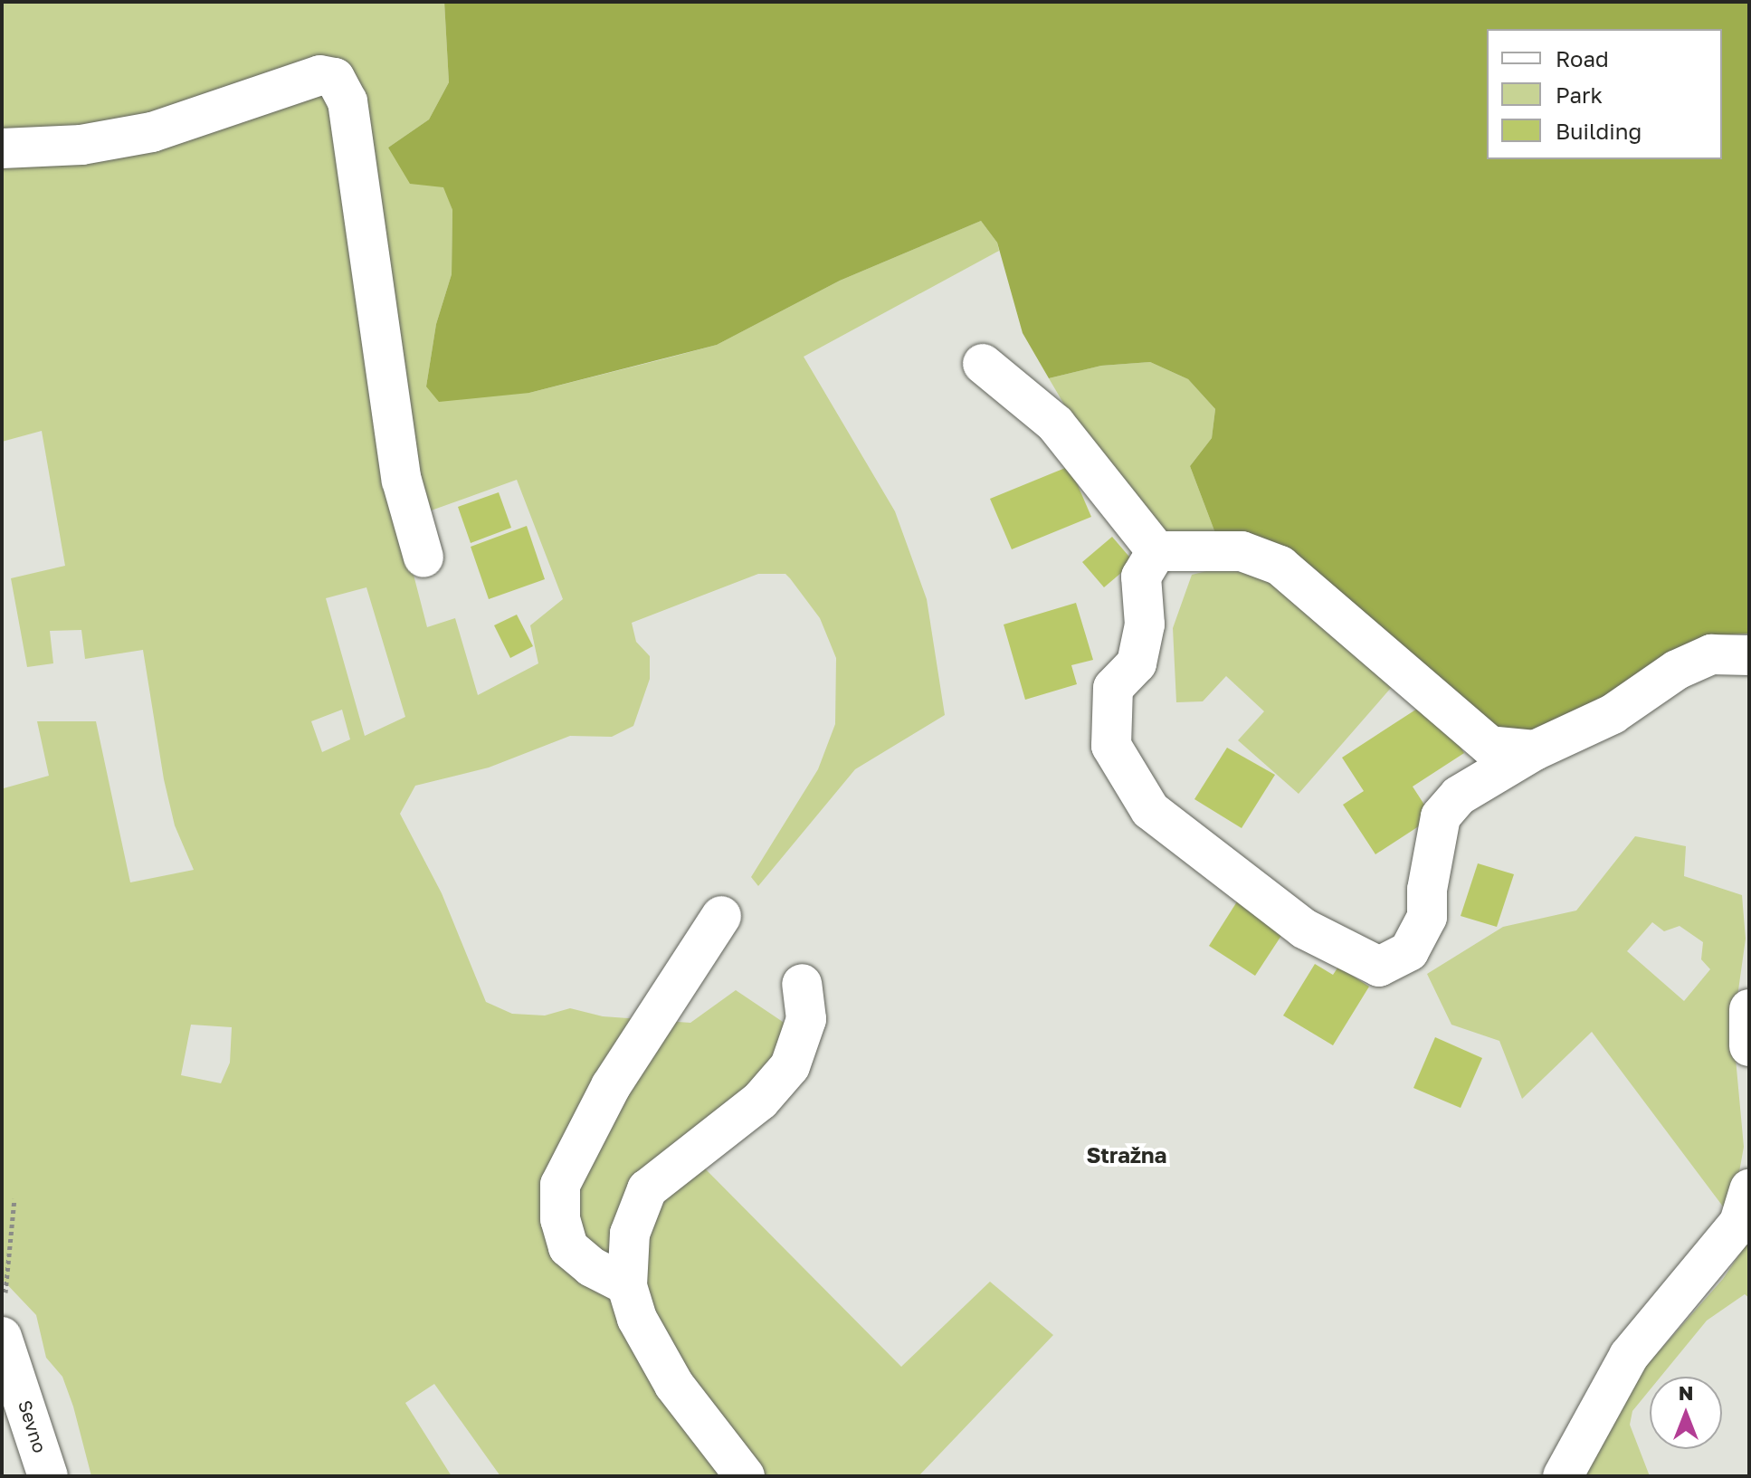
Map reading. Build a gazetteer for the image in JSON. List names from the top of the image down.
{
  "streets": {
    "street": ["Sevno"]
  },
  "districts": ["Stražna"],
  "legend": ["Road", "Park", "Building"],
  "north": "top"
}
